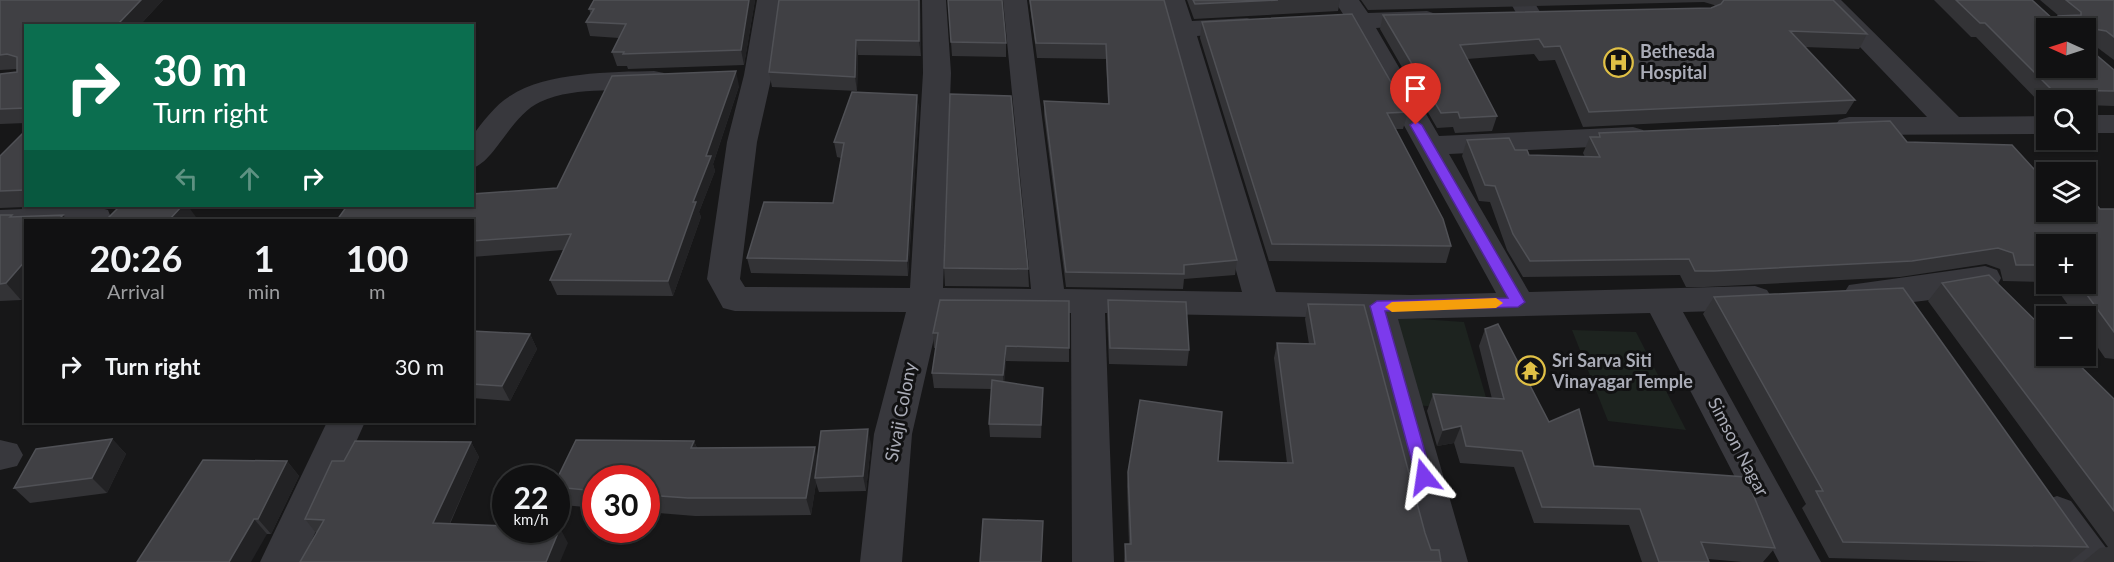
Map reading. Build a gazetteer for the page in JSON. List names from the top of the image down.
{
  "streets": {
    "street": ["Sivaji Colony", "Simson Nagar"]
  },
  "places": {
    "hospital": ["Bethesda Hospital"],
    "temple": ["Sri Sarva Siti Vinayagar Temple"]
  },
  "north": "left",
  "page": {
    "map_buttons": ["+", "−"],
    "turn": ["30 m", "Turn right"],
    "eta": [
      "20:26",
      "Arrival",
      "1",
      "min",
      "100",
      "m"
    ],
    "list": [
      {
        "name": "Turn right",
        "value": "30 m"
      }
    ],
    "speed": "22 km/h",
    "limit": "30"
  }
}
